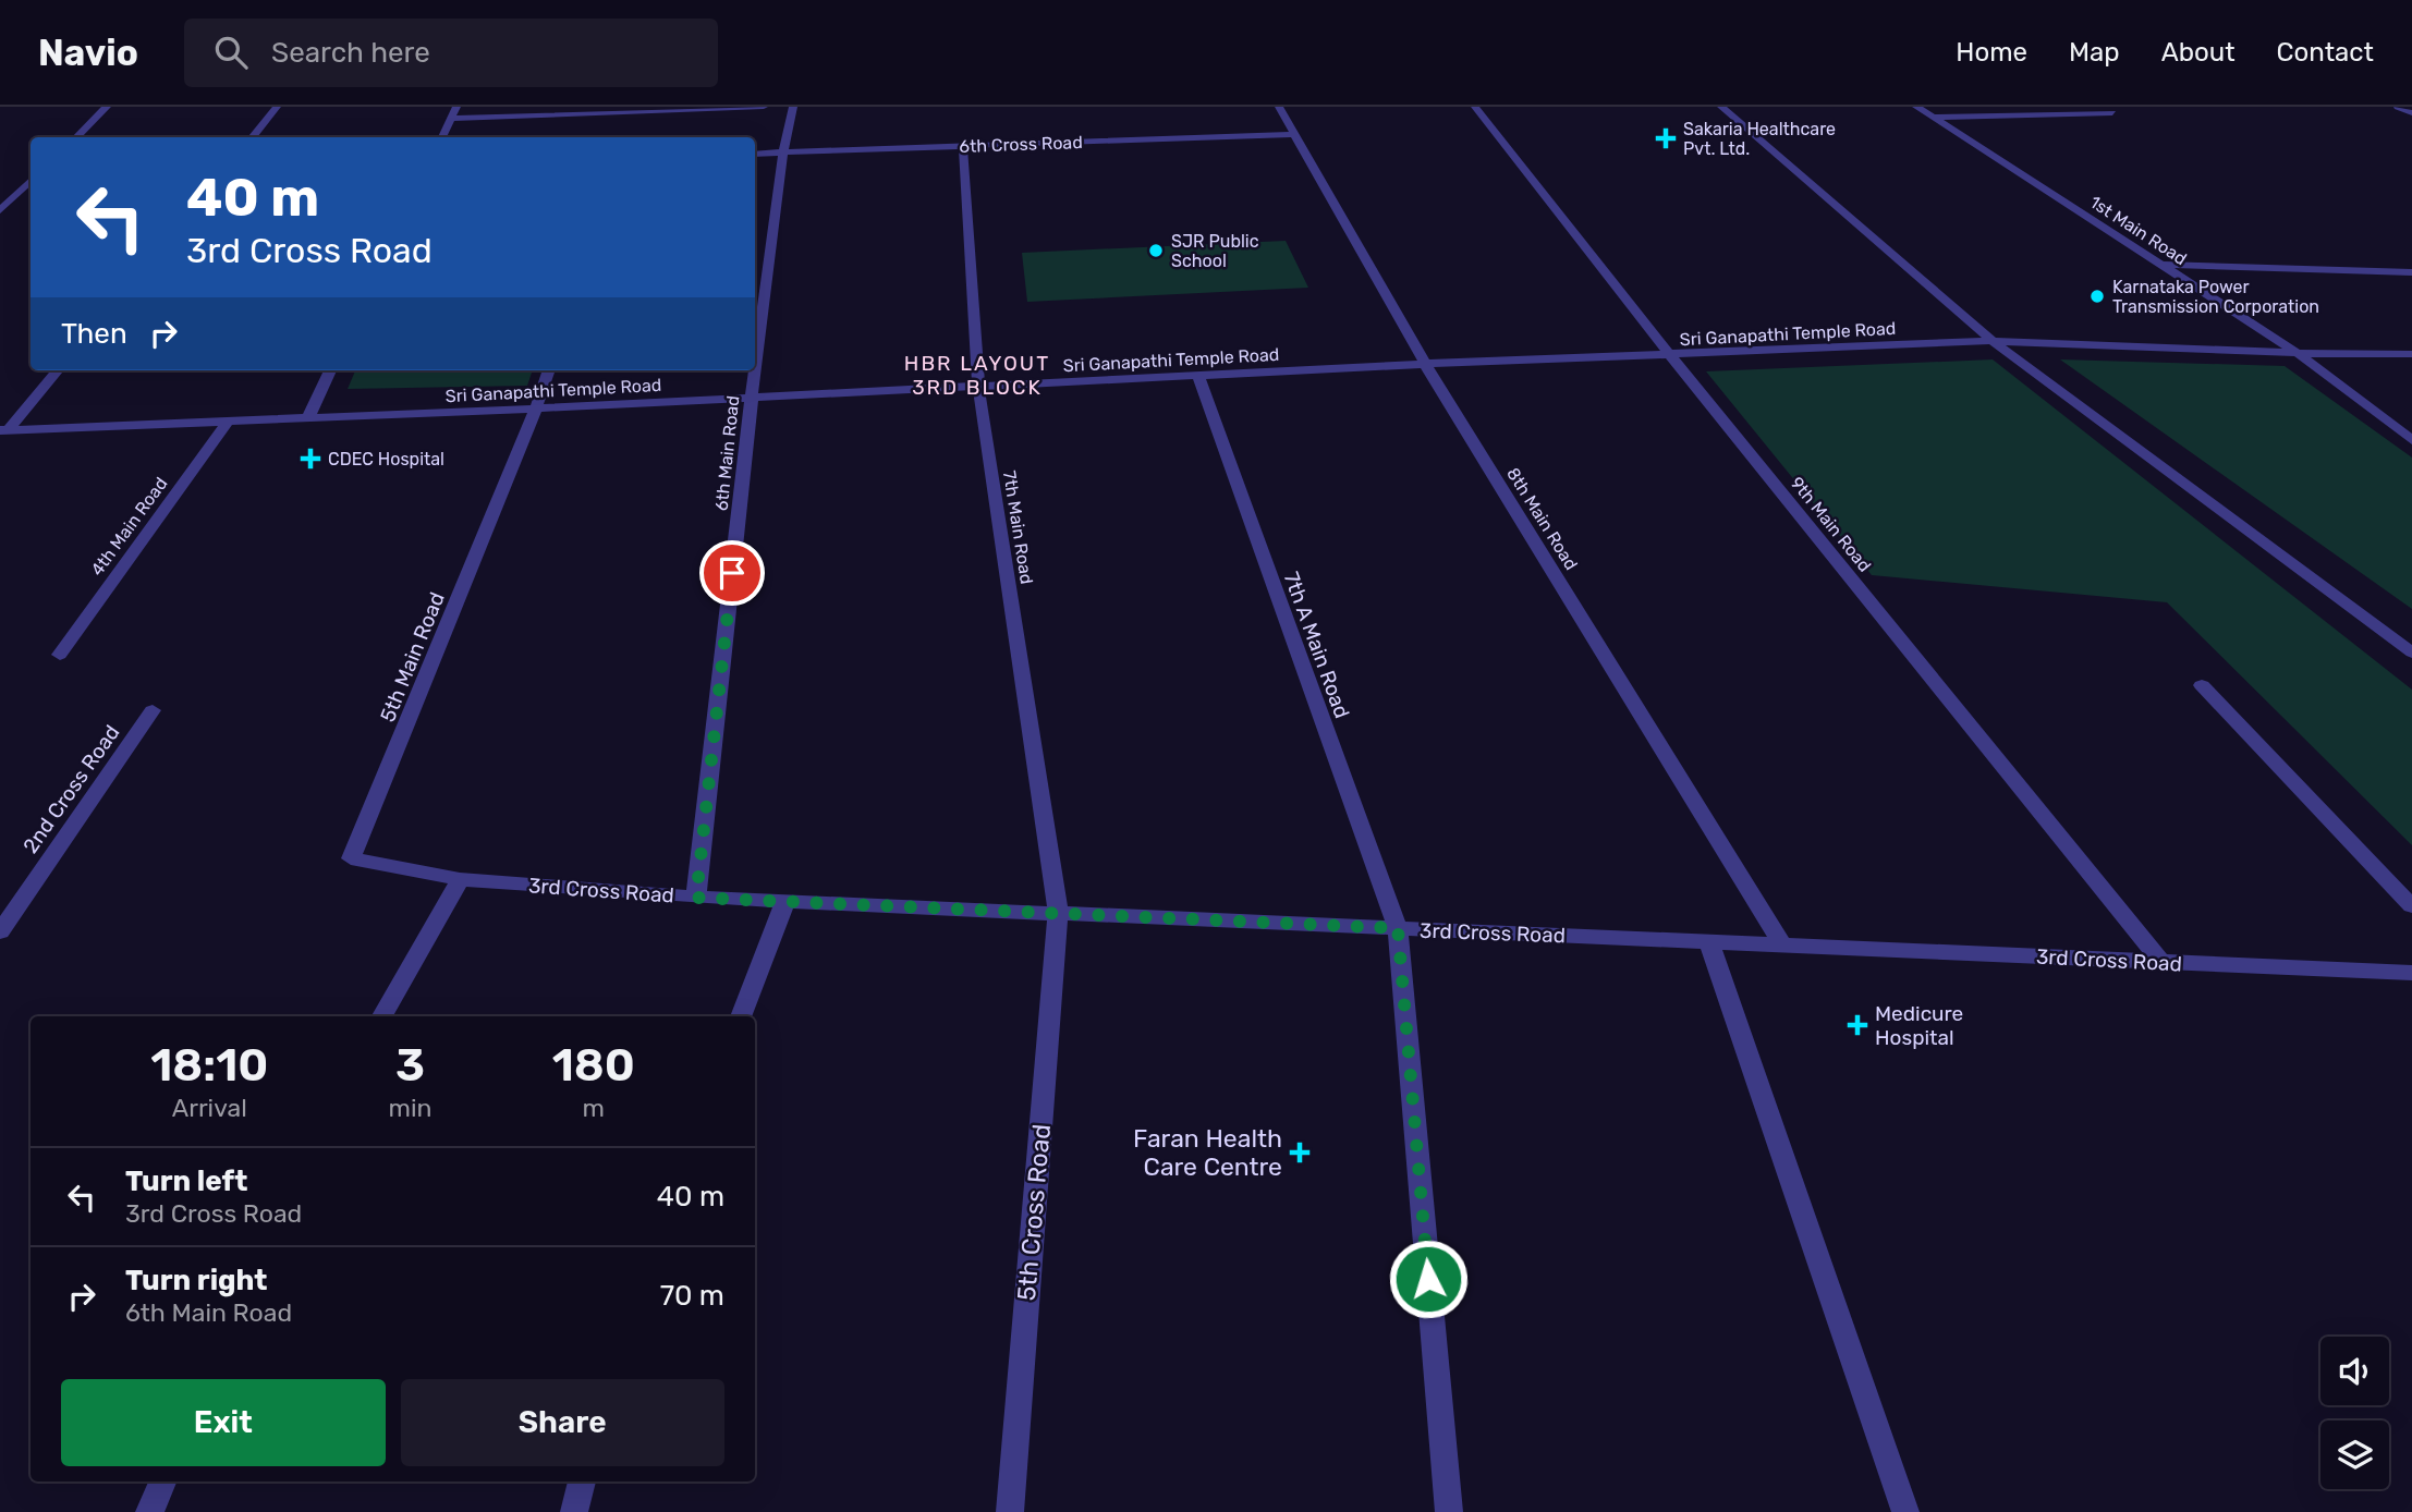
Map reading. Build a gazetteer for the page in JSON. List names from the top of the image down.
{
  "streets": {
    "street": [
      "6th Cross Road",
      "1st Main Road",
      "Sri Ganapathi Temple Road",
      "6th Main Road",
      "8th Main Road",
      "9th Main Road",
      "4th Main Road",
      "7th Main Road",
      "7th A Main Road",
      "5th Main Road",
      "2nd Cross Road",
      "3rd Cross Road",
      "5th Cross Road"
    ]
  },
  "crossings": [
    ["6th Cross Road", "6th Main Road"],
    ["6th Cross Road", "8th Main Road"],
    ["6th Cross Road", "7th Main Road"],
    ["1st Main Road", "Sri Ganapathi Temple Road"],
    ["Sri Ganapathi Temple Road", "6th Main Road"],
    ["Sri Ganapathi Temple Road", "8th Main Road"],
    ["Sri Ganapathi Temple Road", "9th Main Road"],
    ["Sri Ganapathi Temple Road", "4th Main Road"],
    ["Sri Ganapathi Temple Road", "7th Main Road"],
    ["Sri Ganapathi Temple Road", "7th A Main Road"],
    ["Sri Ganapathi Temple Road", "5th Main Road"],
    ["6th Main Road", "3rd Cross Road"],
    ["8th Main Road", "3rd Cross Road"],
    ["9th Main Road", "3rd Cross Road"],
    ["7th Main Road", "3rd Cross Road"],
    ["7th Main Road", "5th Cross Road"],
    ["7th A Main Road", "3rd Cross Road"],
    ["5th Main Road", "3rd Cross Road"],
    ["3rd Cross Road", "5th Cross Road"]
  ],
  "districts": ["HBR LAYOUT 3RD BLOCK"],
  "places": {
    "health": [
      "Sakaria Healthcare Pvt. Ltd.",
      "CDEC Hospital",
      "Medicure Hospital",
      "Faran Health Care Centre"
    ],
    "other": ["SJR Public School", "Karnataka Power Transmission Corporation"]
  },
  "page": {
    "header": "Navio",
    "search": "Search here",
    "nav": [
      "Home",
      "Map",
      "About",
      "Contact"
    ],
    "turn": ["40 m", "3rd Cross Road"],
    "then": "Then",
    "eta": [
      "18:10",
      "Arrival",
      "3",
      "min",
      "180",
      "m"
    ],
    "list": [
      {
        "name": "Turn left",
        "note": "3rd Cross Road",
        "value": "40 m"
      },
      {
        "name": "Turn right",
        "note": "6th Main Road",
        "value": "70 m"
      }
    ],
    "buttons": ["Exit", "Share"]
  }
}
